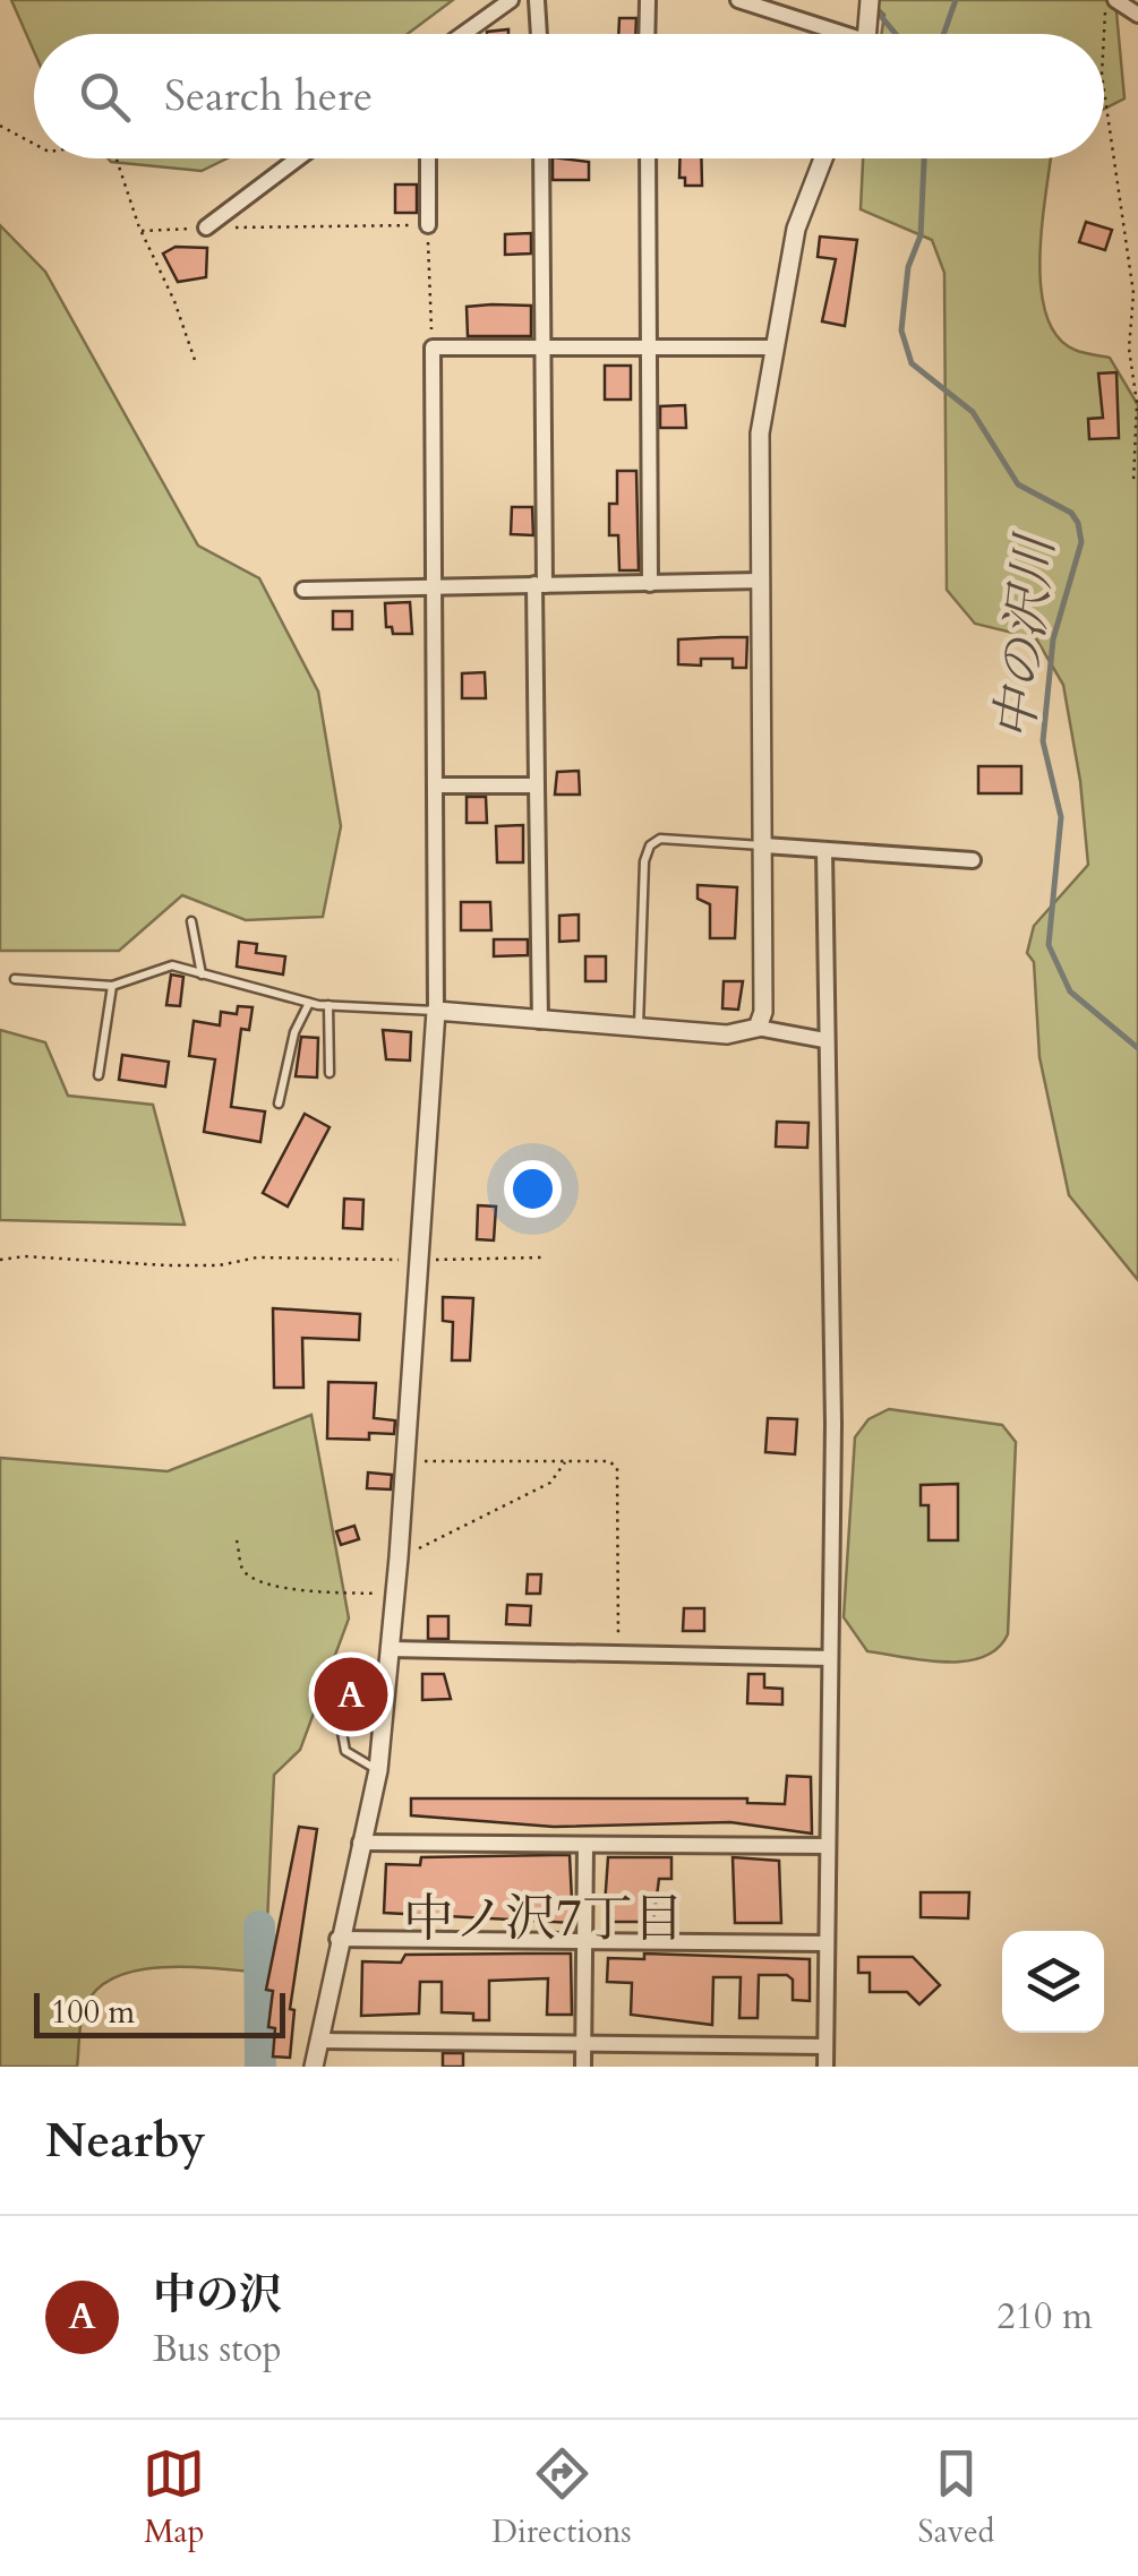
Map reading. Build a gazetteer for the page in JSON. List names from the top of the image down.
{
  "districts": ["中ノ沢7丁目"],
  "water": ["中の沢川"],
  "scale_bar": "100 m",
  "page": {
    "search": "Search here",
    "pins": "A",
    "scale": "100 m",
    "heading": "Nearby",
    "list": [
      {
        "mark": "A",
        "name": "中の沢",
        "note": "Bus stop",
        "value": "210 m"
      }
    ],
    "nav": ["Map", "Directions", "Saved"]
  }
}
